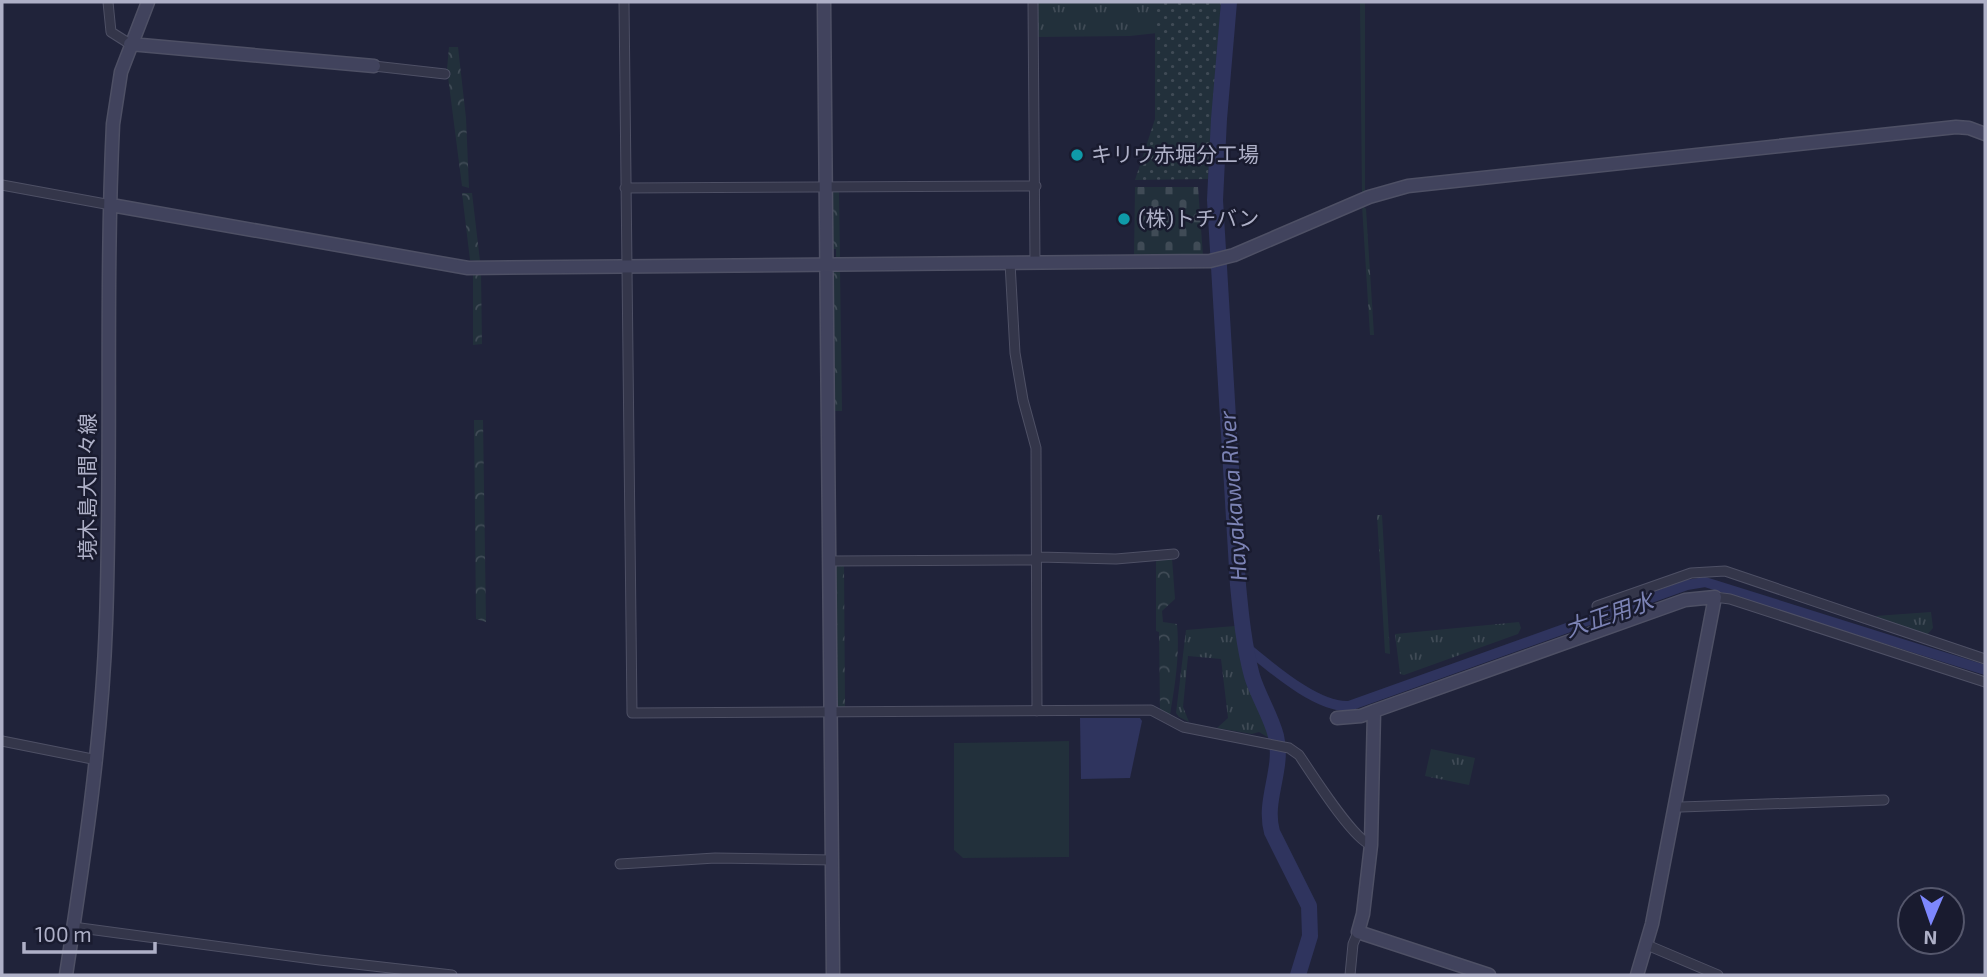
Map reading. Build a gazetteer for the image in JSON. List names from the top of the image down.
{
  "streets": {
    "street": ["境木島大間々線"]
  },
  "water": ["Hayakawa River", "大正用水"],
  "places": ["キリウ赤堀分工場", "(株)トチバン"],
  "scale_bar": "100 m",
  "north": "bottom"
}
